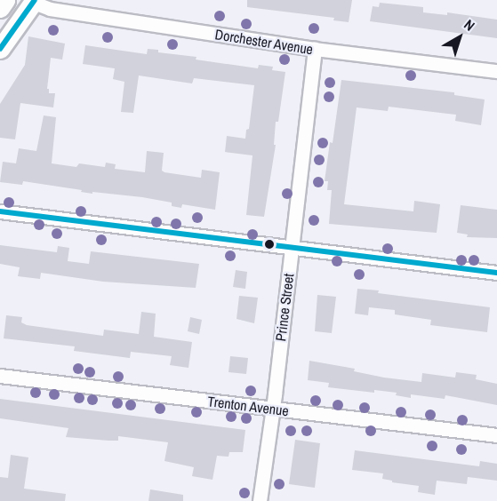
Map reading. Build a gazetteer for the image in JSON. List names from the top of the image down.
{
  "streets": {
    "street": ["Dorchester Avenue", "Prince Street", "Trenton Avenue"]
  },
  "crossings": [
    ["Dorchester Avenue", "Prince Street"],
    ["Prince Street", "Trenton Avenue"]
  ],
  "north": "top right"
}
